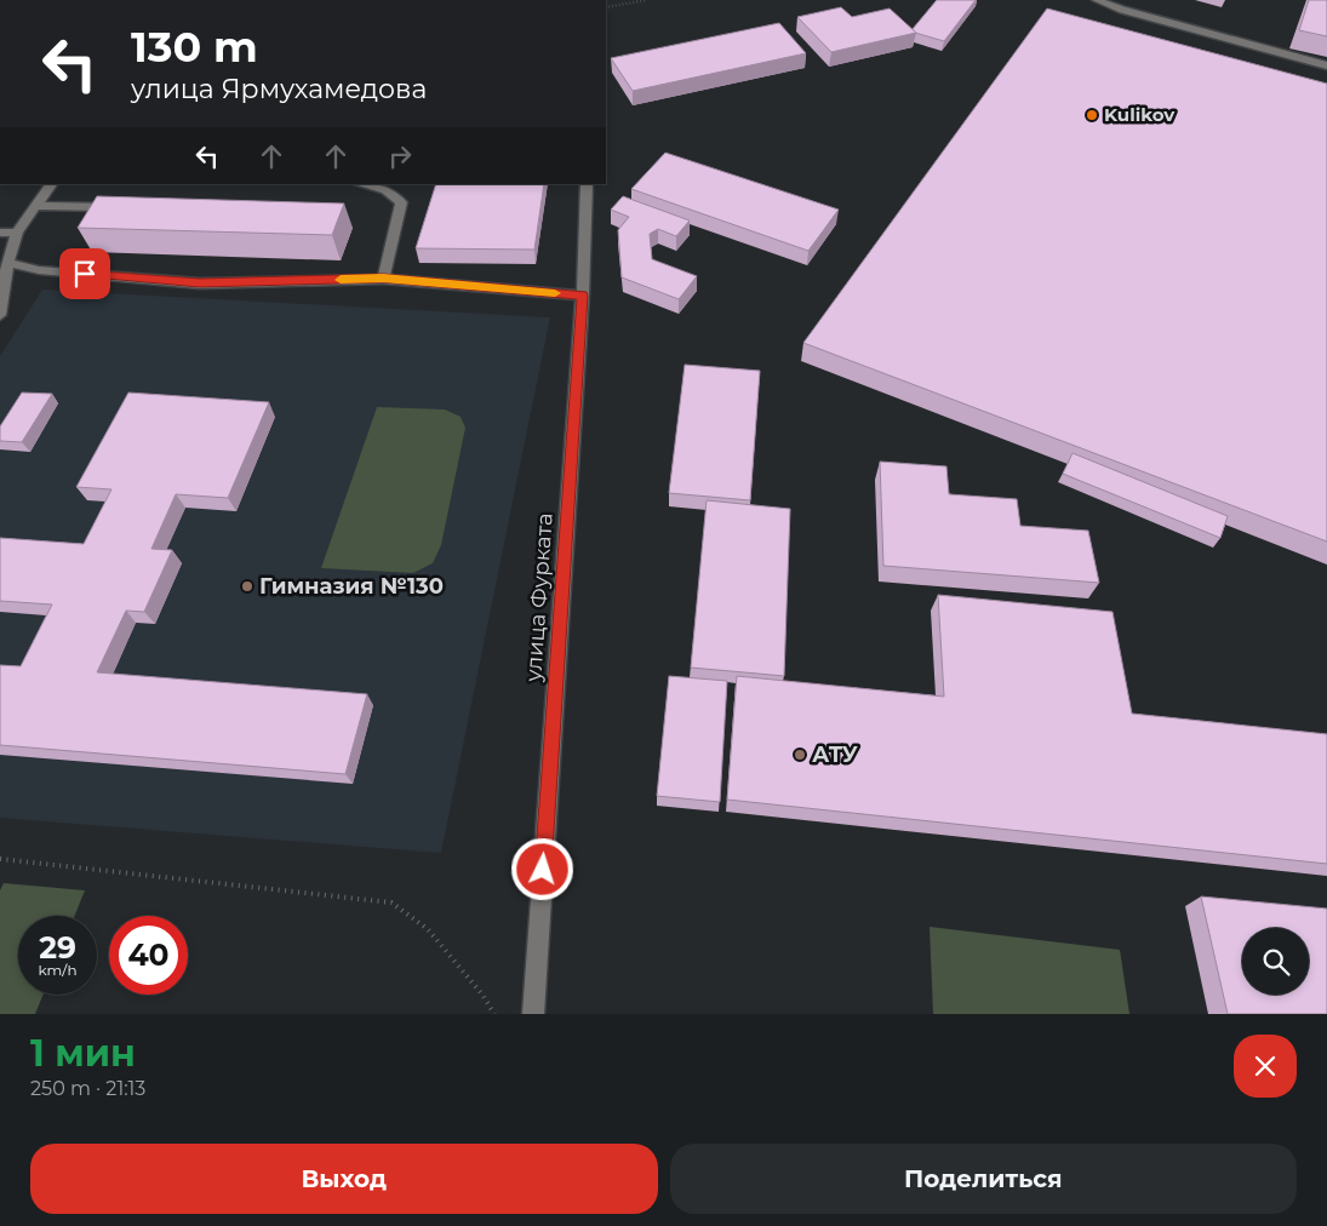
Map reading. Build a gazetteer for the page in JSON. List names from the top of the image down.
{
  "streets": {
    "street": ["улица Фурката"]
  },
  "places": ["Kulikov", "Гимназия №130", "АТУ"],
  "page": {
    "turn": ["130 m", "улица Ярмухамедова"],
    "speed": "29 km/h",
    "limit": "40",
    "heading": ["1 мин", "250 m · 21:13"],
    "buttons": ["Выход", "Поделиться"]
  }
}
